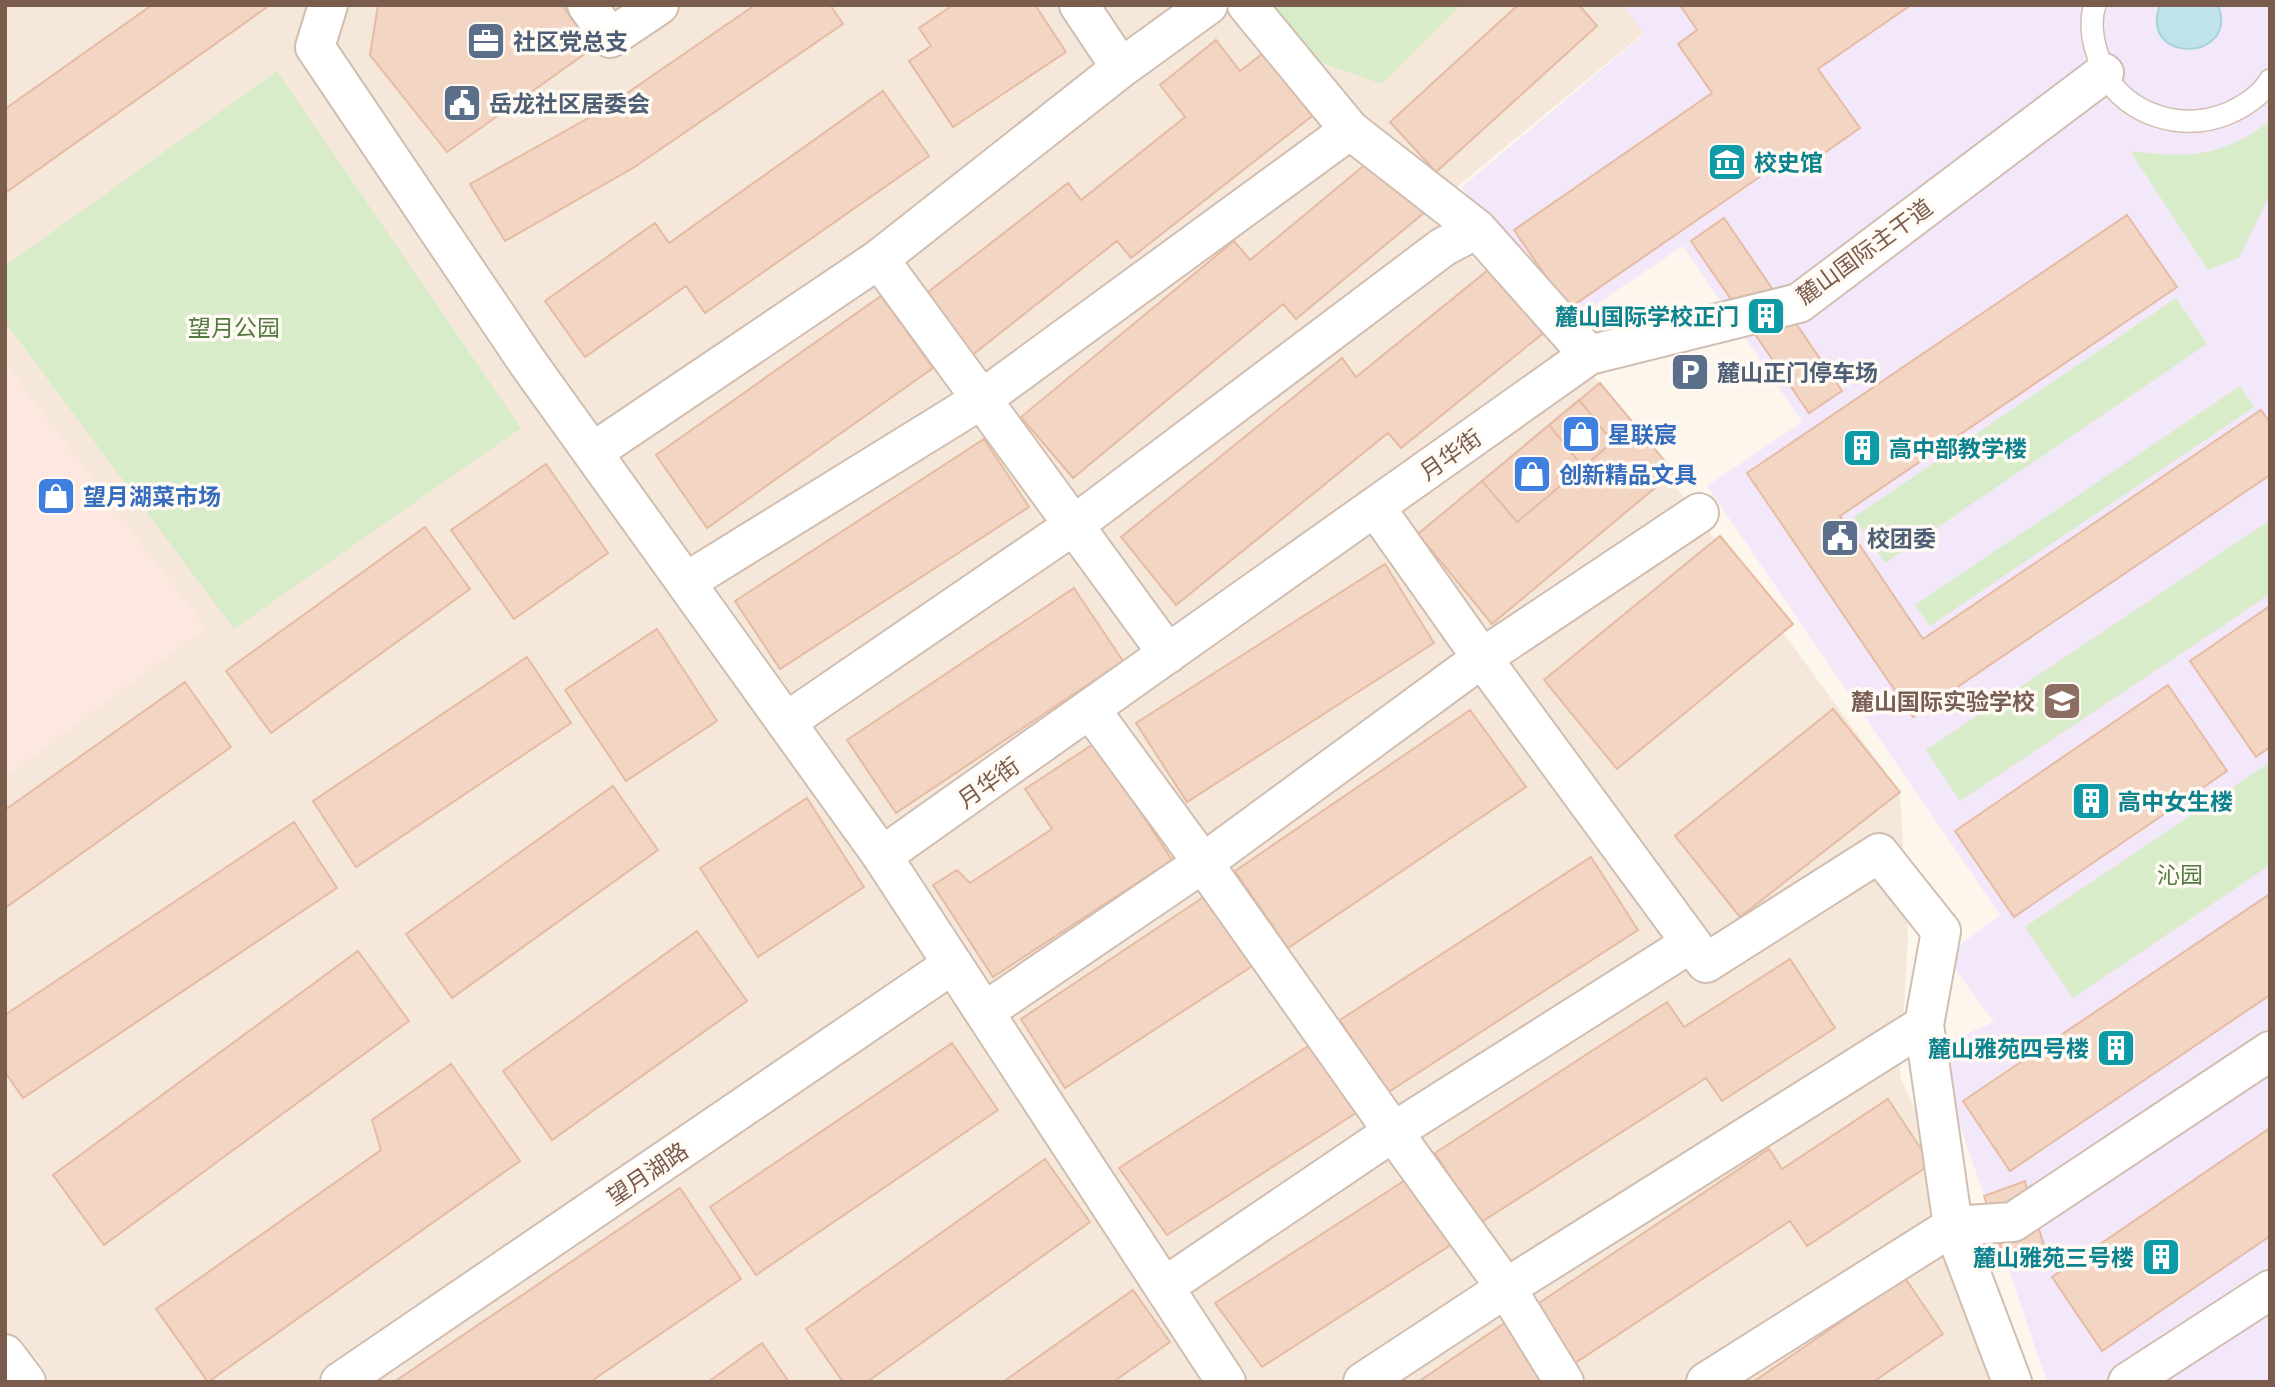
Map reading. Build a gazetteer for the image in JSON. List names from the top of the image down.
{
  "streets": {
    "street": ["麓山国际主干道", "月华街", "望月湖路"]
  },
  "crossings": [
    ["麓山国际主干道", "月华街"]
  ],
  "parks": ["望月公园", "沁园"],
  "places": {
    "office": ["社区党总支"],
    "public building": ["岳龙社区居委会", "校团委"],
    "museum": ["校史馆"],
    "building": [
      "麓山国际学校正门",
      "高中部教学楼",
      "高中女生楼",
      "麓山雅苑四号楼",
      "麓山雅苑三号楼"
    ],
    "parking": ["麓山正门停车场"],
    "shop": ["星联宸", "创新精品文具", "望月湖菜市场"],
    "school or university": ["麓山国际实验学校"]
  }
}
